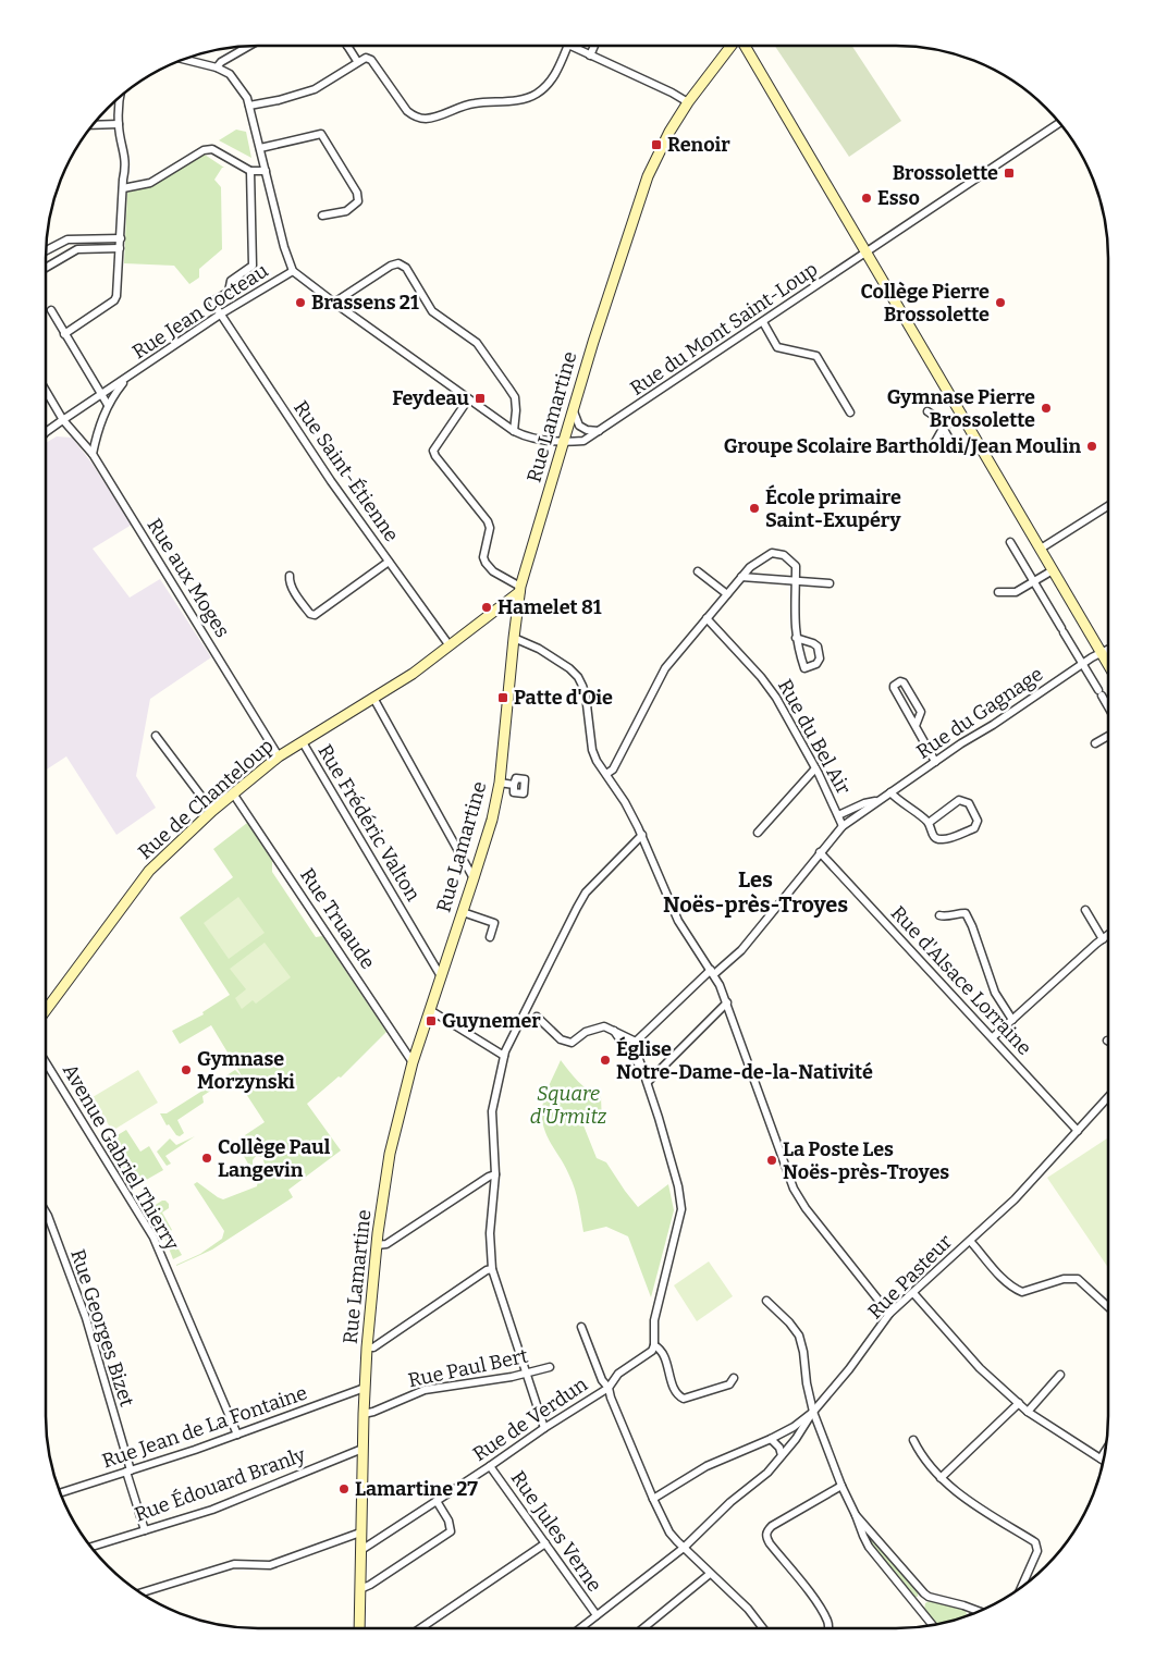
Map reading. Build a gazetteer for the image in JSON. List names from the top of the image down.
{
  "streets": {
    "street": [
      "Rue Jean Cocteau",
      "Rue du Mont Saint-Loup",
      "Rue Lamartine",
      "Rue Saint-Étienne",
      "Rue aux Moges",
      "Rue du Gagnage",
      "Rue du Bel Air",
      "Rue de Chanteloup",
      "Rue Frédéric Valton",
      "Rue Truaude",
      "Rue d'Alsace Lorraine",
      "Avenue Gabriel Thierry",
      "Rue Pasteur",
      "Rue Georges Bizet",
      "Rue Paul Bert",
      "Rue de Verdun",
      "Rue Jean de La Fontaine",
      "Rue Édouard Branly",
      "Rue Jules Verne"
    ]
  },
  "crossings": [
    ["Rue Jean Cocteau", "Rue Saint-Étienne"],
    ["Rue Jean Cocteau", "Rue aux Moges"],
    ["Rue du Mont Saint-Loup", "Rue Lamartine"],
    ["Rue Lamartine", "Rue de Chanteloup"],
    ["Rue Lamartine", "Rue Frédéric Valton"],
    ["Rue Lamartine", "Rue Truaude"],
    ["Rue Lamartine", "Rue Paul Bert"],
    ["Rue Lamartine", "Rue de Verdun"],
    ["Rue Lamartine", "Rue Jean de La Fontaine"],
    ["Rue Lamartine", "Rue Édouard Branly"],
    ["Rue Saint-Étienne", "Rue de Chanteloup"],
    ["Rue aux Moges", "Rue de Chanteloup"],
    ["Rue du Gagnage", "Rue du Bel Air"],
    ["Rue du Gagnage", "Rue d'Alsace Lorraine"],
    ["Rue de Chanteloup", "Rue Frédéric Valton"],
    ["Rue de Chanteloup", "Rue Truaude"],
    ["Rue d'Alsace Lorraine", "Rue Pasteur"],
    ["Avenue Gabriel Thierry", "Rue Jean de La Fontaine"],
    ["Rue Georges Bizet", "Rue Jean de La Fontaine"],
    ["Rue Georges Bizet", "Rue Édouard Branly"],
    ["Rue de Verdun", "Rue Jules Verne"]
  ],
  "districts": ["Les Noës-près-Troyes"],
  "parks": ["Square d'Urmitz"],
  "places": {
    "transit": [
      "Renoir",
      "Brossolette",
      "Feydeau",
      "Patte d'Oie",
      "Guynemer"
    ],
    "other": [
      "Esso",
      "Brassens 21",
      "Collège Pierre Brossolette",
      "Gymnase Pierre Brossolette",
      "Groupe Scolaire Bartholdi/Jean Moulin",
      "École primaire Saint-Exupéry",
      "Hamelet 81",
      "Église Notre-Dame-de-la-Nativité",
      "Gymnase Morzynski",
      "Collège Paul Langevin",
      "La Poste Les Noës-près-Troyes",
      "Lamartine 27"
    ]
  }
}
